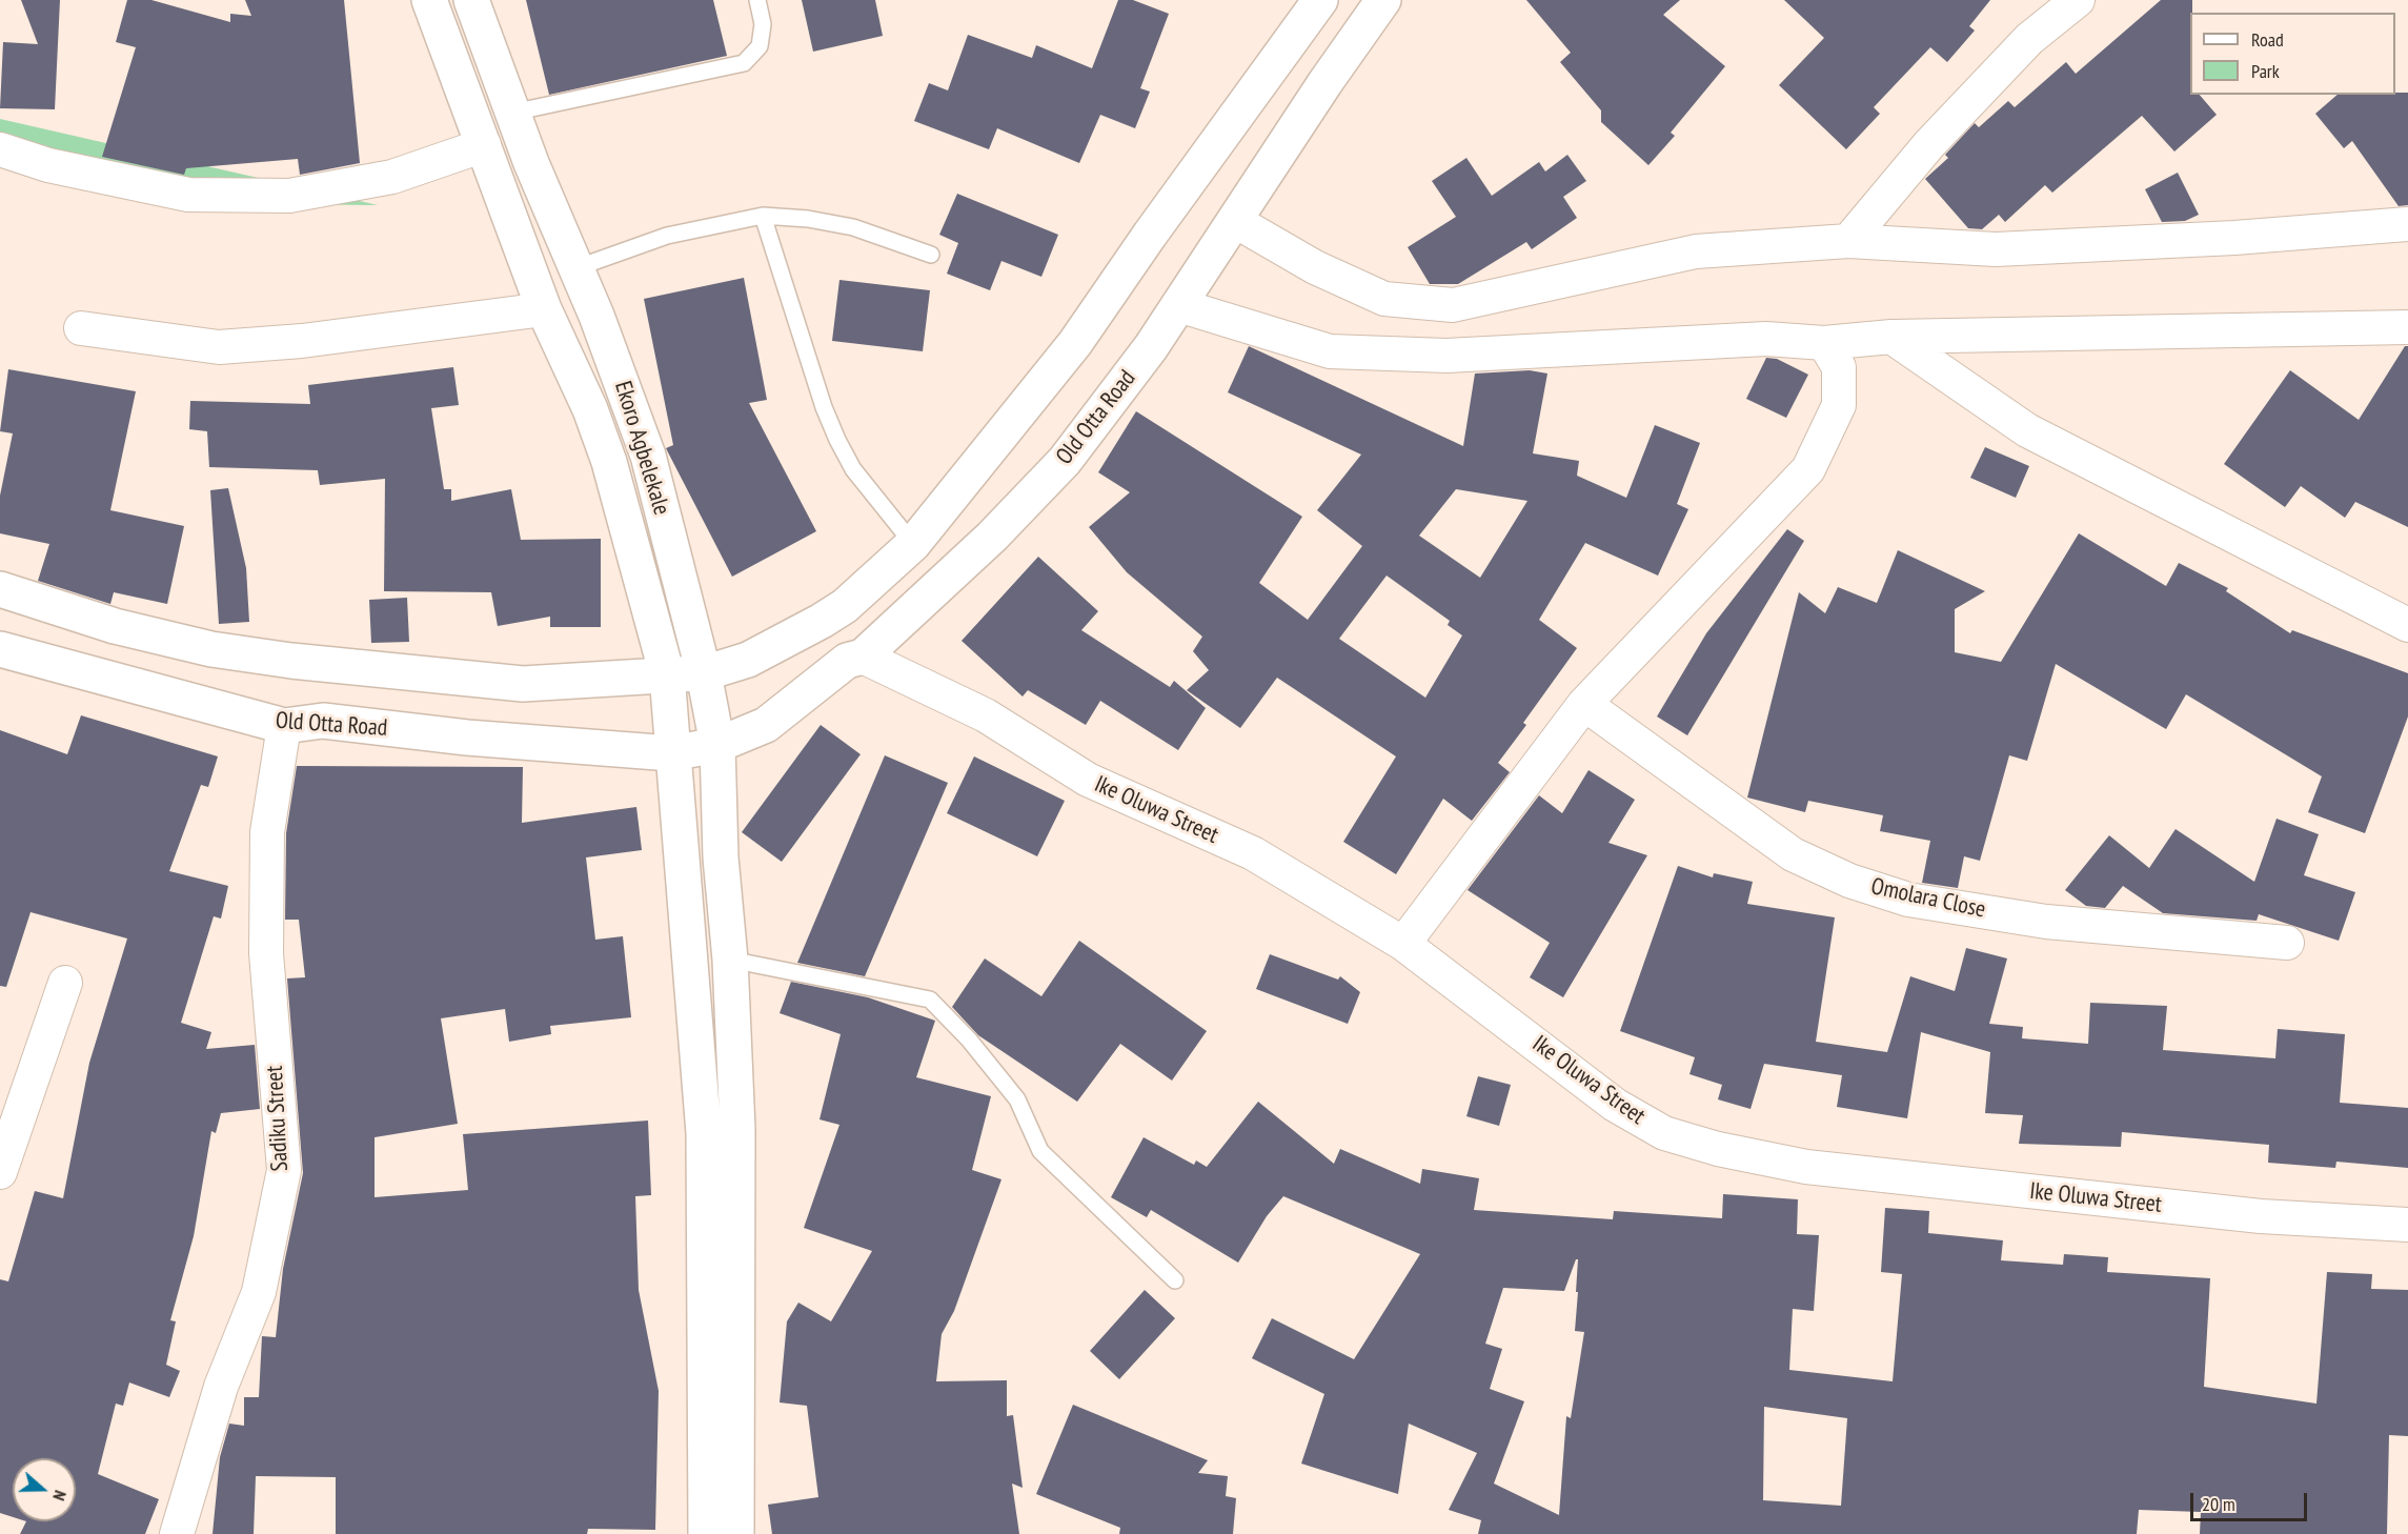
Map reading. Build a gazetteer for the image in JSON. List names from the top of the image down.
{
  "streets": {
    "main road": ["Old Otta Road", "Ekoro Agbelekale"],
    "street": ["Ike Oluwa Street", "Omolara Close", "Sadiku Street"]
  },
  "crossings": [
    ["Old Otta Road", "Ekoro Agbelekale"],
    ["Old Otta Road", "Ike Oluwa Street"],
    ["Old Otta Road", "Sadiku Street"]
  ],
  "legend": ["Road", "Park"],
  "scale_bar": "20 m",
  "north": "right"
}
